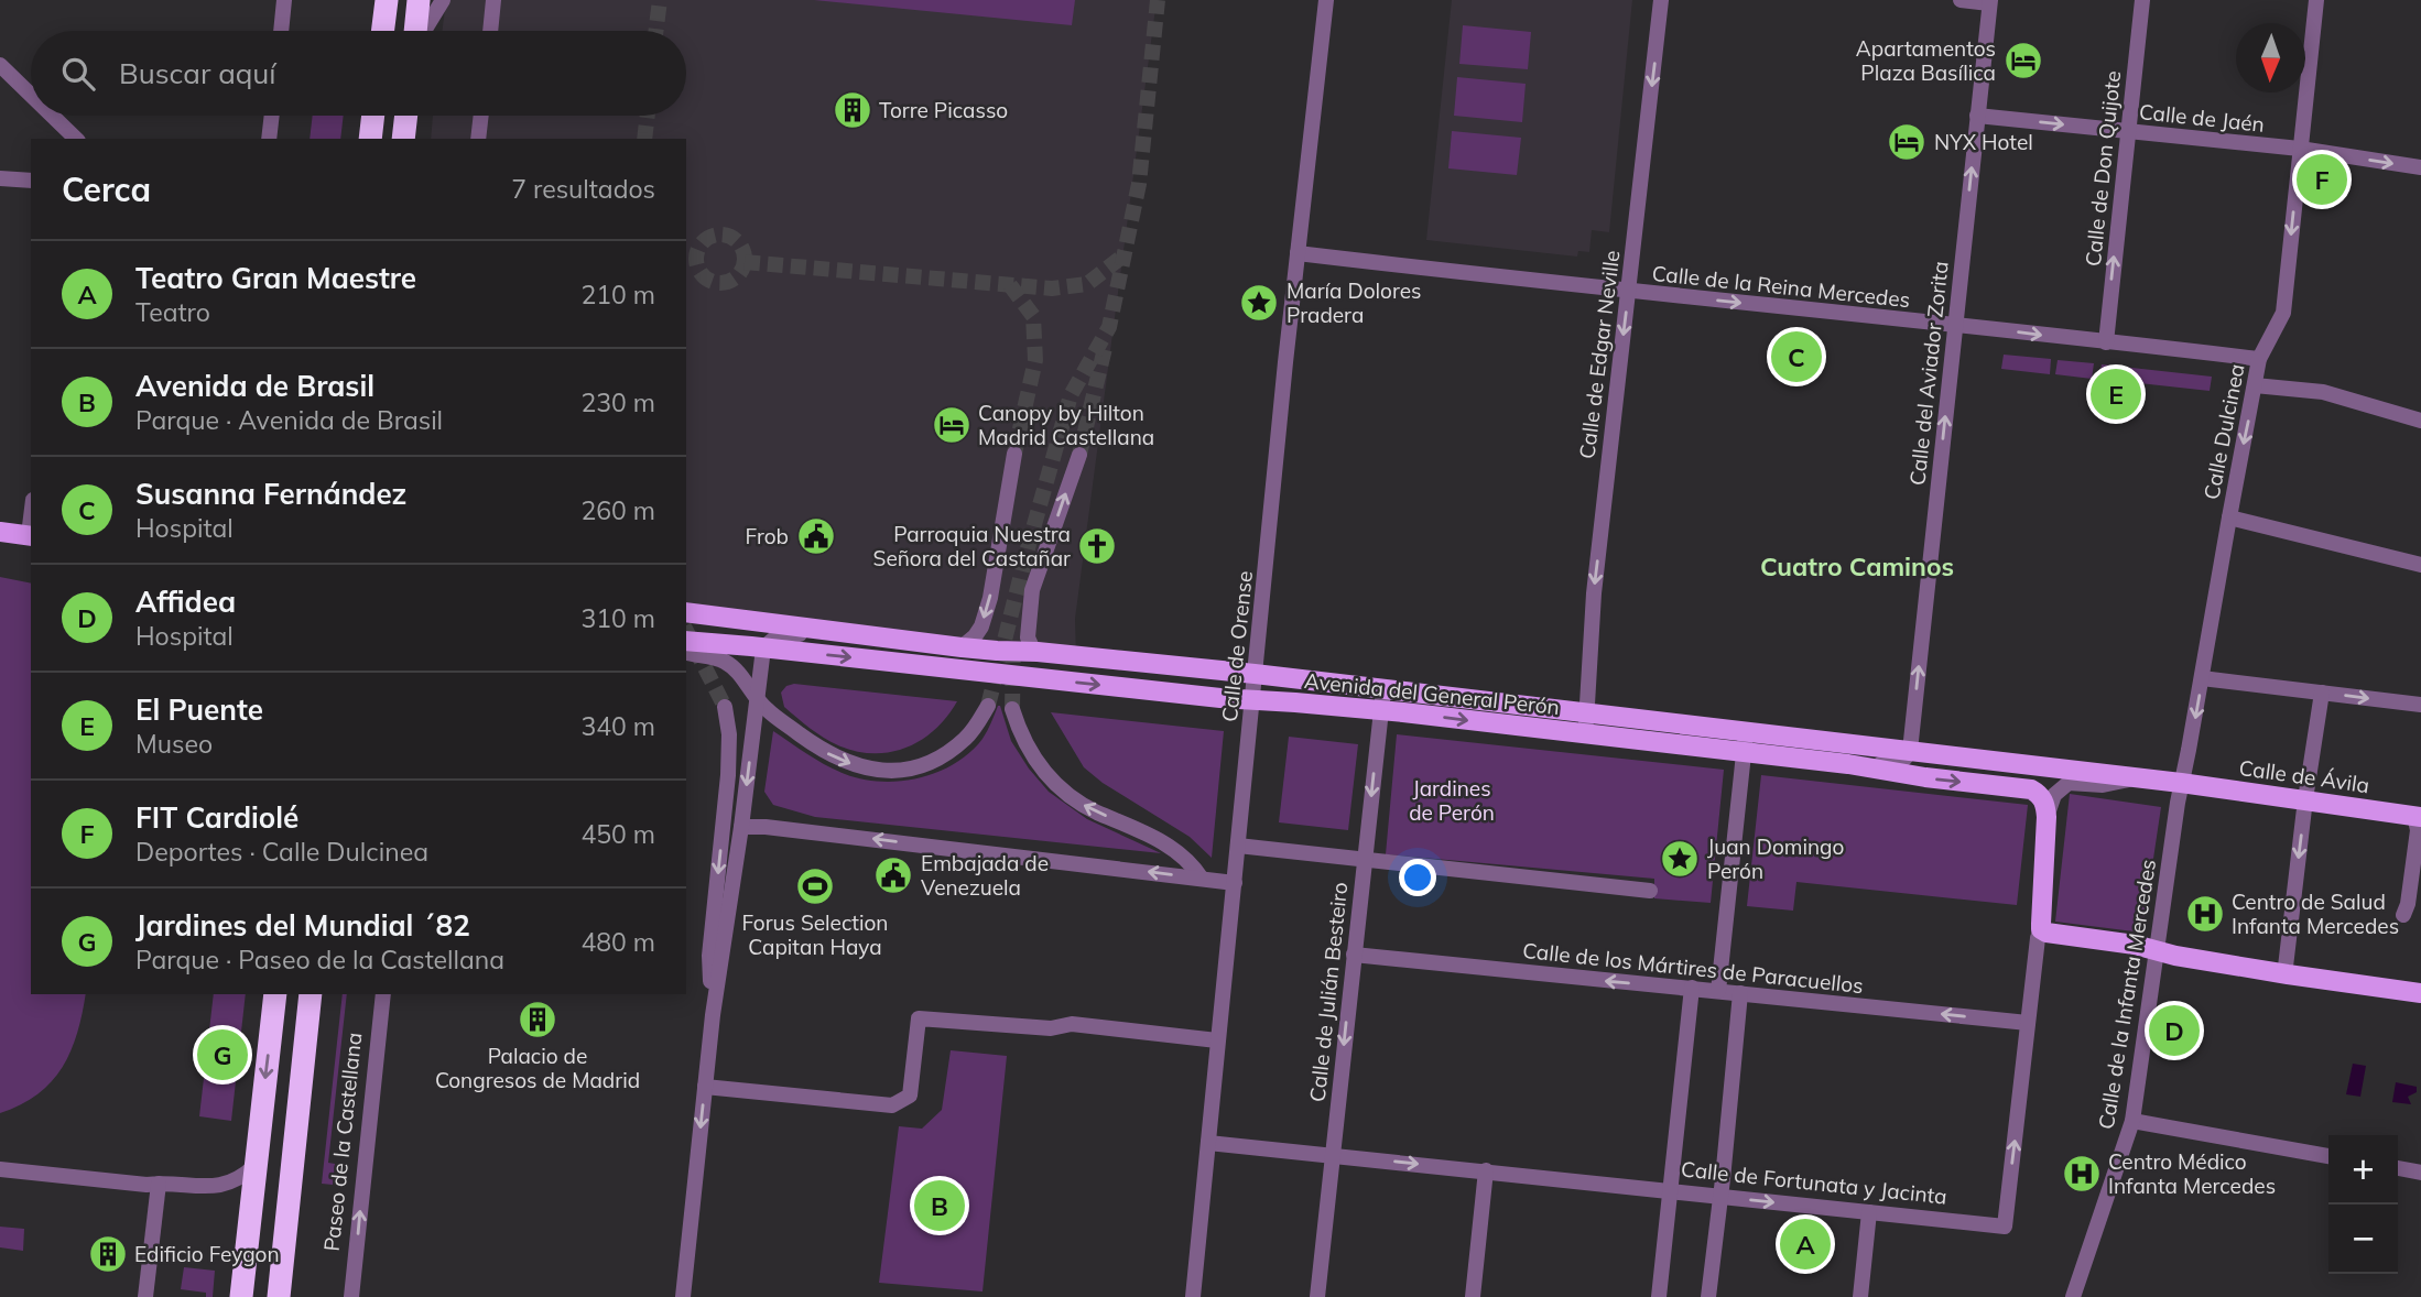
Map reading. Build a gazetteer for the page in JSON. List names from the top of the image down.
{
  "streets": {
    "main road": ["Avenida del General Perón", "Calle de Ávila", "Calle de Fortunata y Jacinta"],
    "street": [
      "Calle de Jaén",
      "Calle de Don Quijote",
      "Calle de la Reina Mercedes",
      "Calle de Edgar Neville",
      "Calle del Aviador Zorita",
      "Calle Dulcinea",
      "Calle de Orense",
      "Calle de los Mártires de Paracuellos",
      "Calle de Julián Besteiro",
      "Calle de la Infanta Mercedes",
      "Paseo de la Castellana"
    ]
  },
  "crossings": [
    ["Calle de Jaén", "Calle de Don Quijote"],
    ["Calle de Jaén", "Calle del Aviador Zorita"],
    ["Calle de Jaén", "Calle Dulcinea"],
    ["Calle de Don Quijote", "Calle de la Reina Mercedes"],
    ["Calle de la Reina Mercedes", "Calle de Edgar Neville"],
    ["Calle de la Reina Mercedes", "Calle del Aviador Zorita"],
    ["Calle de la Reina Mercedes", "Calle Dulcinea"],
    ["Calle de la Reina Mercedes", "Calle de Orense"],
    ["Calle de Edgar Neville", "Avenida del General Perón"],
    ["Calle del Aviador Zorita", "Avenida del General Perón"],
    ["Calle Dulcinea", "Avenida del General Perón"],
    ["Calle Dulcinea", "Calle de Ávila"],
    ["Calle Dulcinea", "Calle de la Infanta Mercedes"],
    ["Calle de Orense", "Avenida del General Perón"],
    ["Calle de Orense", "Calle de Fortunata y Jacinta"],
    ["Avenida del General Perón", "Calle de Ávila"],
    ["Avenida del General Perón", "Calle de Julián Besteiro"],
    ["Avenida del General Perón", "Calle de la Infanta Mercedes"],
    ["Avenida del General Perón", "Calle de Fortunata y Jacinta"],
    ["Calle de Ávila", "Calle de la Infanta Mercedes"],
    ["Calle de los Mártires de Paracuellos", "Calle de Julián Besteiro"],
    ["Calle de los Mártires de Paracuellos", "Calle de Fortunata y Jacinta"],
    ["Calle de Julián Besteiro", "Calle de Fortunata y Jacinta"]
  ],
  "one_way": [
    "Calle de Jaén",
    "Calle de Don Quijote",
    "Calle de la Reina Mercedes",
    "Calle de Edgar Neville",
    "Calle del Aviador Zorita",
    "Calle Dulcinea",
    "Calle de Julián Besteiro",
    "Paseo de la Castellana"
  ],
  "districts": ["Cuatro Caminos"],
  "parks": ["Jardines de Perón"],
  "places": {
    "hotel": ["Apartamentos Plaza Basílica", "NYX Hotel", "Canopy by Hilton Madrid Castellana"],
    "building": ["Torre Picasso", "Palacio de Congresos de Madrid", "Edificio Feygon"],
    "place": ["María Dolores Pradera", "Juan Domingo Perón"],
    "public building": ["Frob", "Embajada de Venezuela"],
    "church": ["Parroquia Nuestra Señora del Castañar"],
    "sports": ["Forus Selection Capitan Haya"],
    "hospital": ["Centro de Salud Infanta Mercedes", "Centro Médico Infanta Mercedes"]
  },
  "north": "bottom",
  "page": {
    "search": "Buscar aquí",
    "heading": ["Cerca", "7 resultados"],
    "pins": [
      "F",
      "C",
      "E",
      "D",
      "G",
      "B",
      "A"
    ],
    "list": [
      {
        "mark": "A",
        "name": "Teatro Gran Maestre",
        "note": "Teatro",
        "value": "210 m"
      },
      {
        "mark": "B",
        "name": "Avenida de Brasil",
        "note": "Parque · Avenida de Brasil",
        "value": "230 m"
      },
      {
        "mark": "C",
        "name": "Susanna Fernández",
        "note": "Hospital",
        "value": "260 m"
      },
      {
        "mark": "D",
        "name": "Affidea",
        "note": "Hospital",
        "value": "310 m"
      },
      {
        "mark": "E",
        "name": "El Puente",
        "note": "Museo",
        "value": "340 m"
      },
      {
        "mark": "F",
        "name": "FIT Cardiolé",
        "note": "Deportes · Calle Dulcinea",
        "value": "450 m"
      },
      {
        "mark": "G",
        "name": "Jardines del Mundial ´82",
        "note": "Parque · Paseo de la Castellana",
        "value": "480 m"
      }
    ],
    "map_buttons": ["+", "−"]
  }
}
